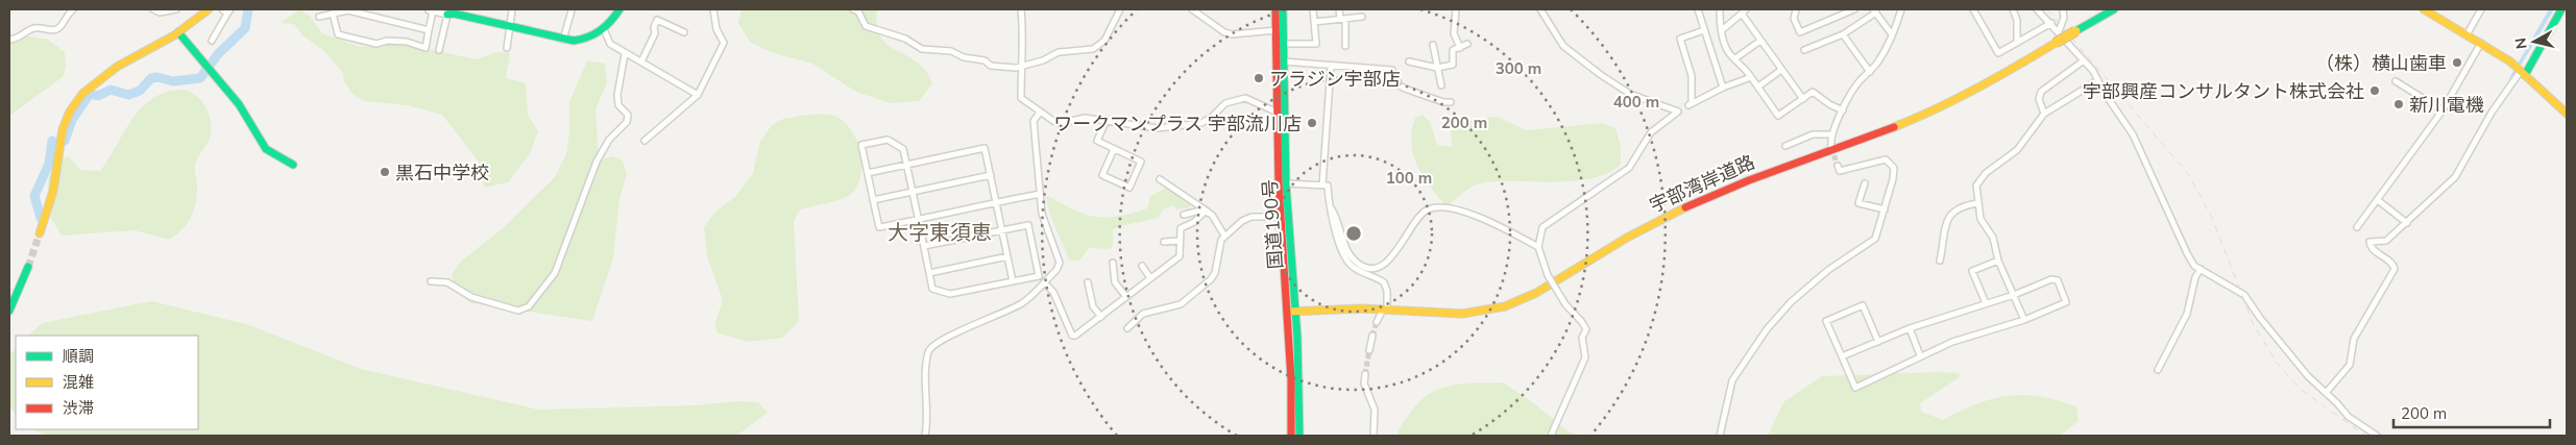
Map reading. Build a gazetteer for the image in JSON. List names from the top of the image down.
{
  "streets": {
    "main road": ["宇部湾岸道路", "国道190号"]
  },
  "crossings": [
    ["宇部湾岸道路", "国道190号"]
  ],
  "districts": ["大字東須恵"],
  "places": [
    "（株）横山歯車",
    "アラジン宇部店",
    "宇部興産コンサルタント株式会社",
    "新川電機",
    "ワークマンプラス 宇部流川店",
    "黒石中学校"
  ],
  "legend": ["順調", "混雑", "渋滞"],
  "scale_bar": "200 m",
  "north": "left",
  "rings": [
    "300 m",
    "400 m",
    "200 m",
    "100 m"
  ]
}
